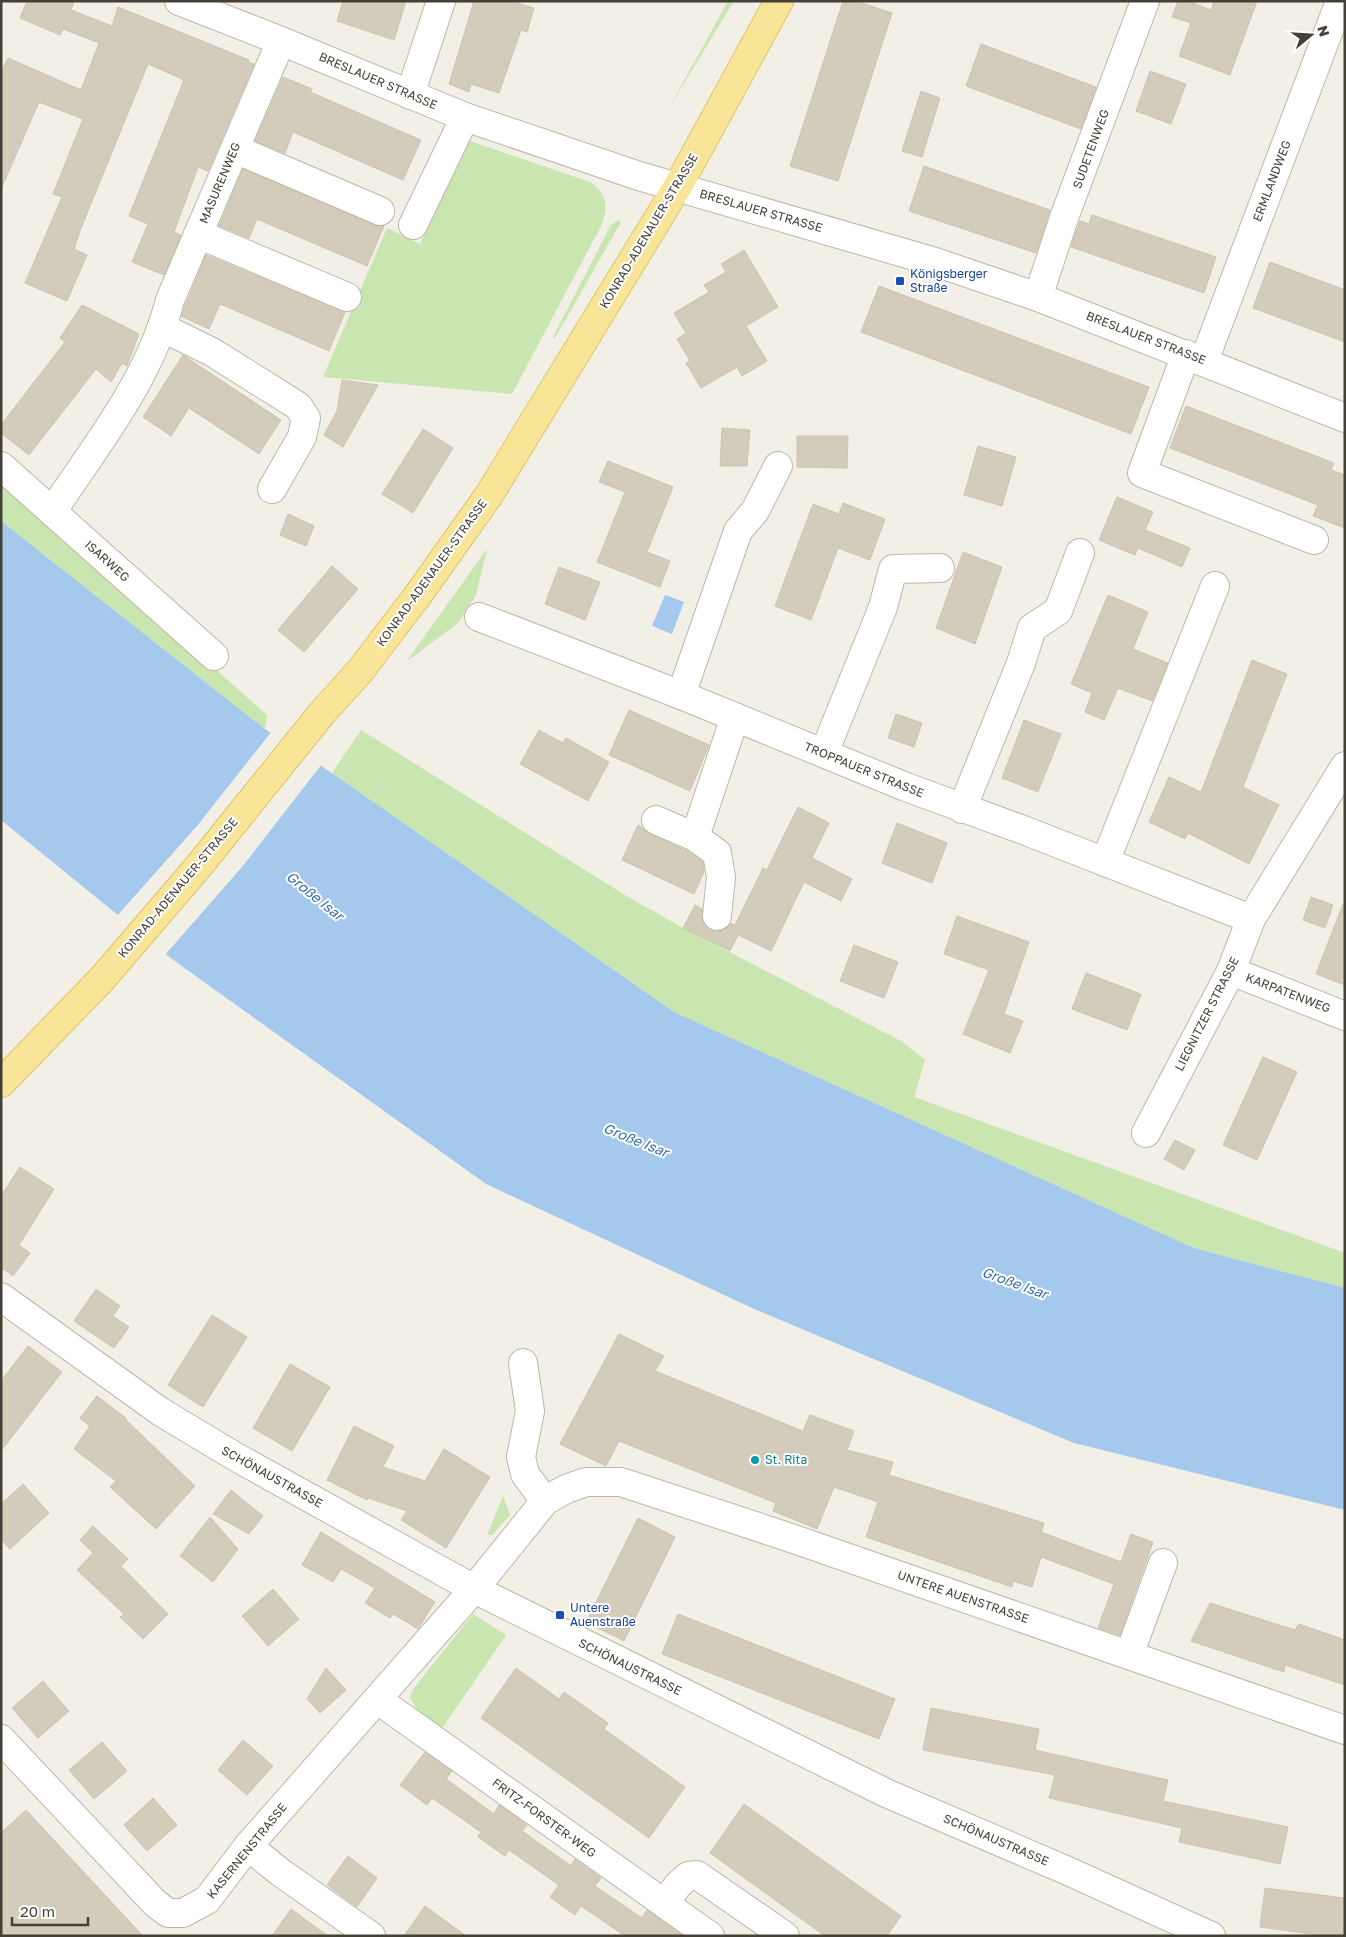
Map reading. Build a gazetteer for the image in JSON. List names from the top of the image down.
{
  "streets": {
    "main road": ["KONRAD-ADENAUER-STRASSE"],
    "street": [
      "BRESLAUER STRASSE",
      "SUDETENWEG",
      "ERMLANDWEG",
      "MASURENWEG",
      "ISARWEG",
      "TROPPAUER STRASSE",
      "KARPATENWEG",
      "LIEGNITZER STRASSE",
      "SCHÖNAUSTRASSE",
      "UNTERE AUENSTRASSE",
      "FRITZ-FORSTER-WEG",
      "KASERNENSTRASSE"
    ]
  },
  "crossings": [
    ["BRESLAUER STRASSE", "SUDETENWEG"],
    ["BRESLAUER STRASSE", "ERMLANDWEG"],
    ["BRESLAUER STRASSE", "MASURENWEG"],
    ["BRESLAUER STRASSE", "KONRAD-ADENAUER-STRASSE"],
    ["MASURENWEG", "ISARWEG"],
    ["TROPPAUER STRASSE", "LIEGNITZER STRASSE"],
    ["KARPATENWEG", "LIEGNITZER STRASSE"],
    ["SCHÖNAUSTRASSE", "UNTERE AUENSTRASSE"],
    ["SCHÖNAUSTRASSE", "KASERNENSTRASSE"],
    ["UNTERE AUENSTRASSE", "KASERNENSTRASSE"],
    ["FRITZ-FORSTER-WEG", "KASERNENSTRASSE"]
  ],
  "water": ["Große Isar"],
  "places": {
    "transit": ["Königsberger Straße", "Untere Auenstraße"],
    "other": ["St. Rita"]
  },
  "scale_bar": "20 m",
  "north": "right"
}
